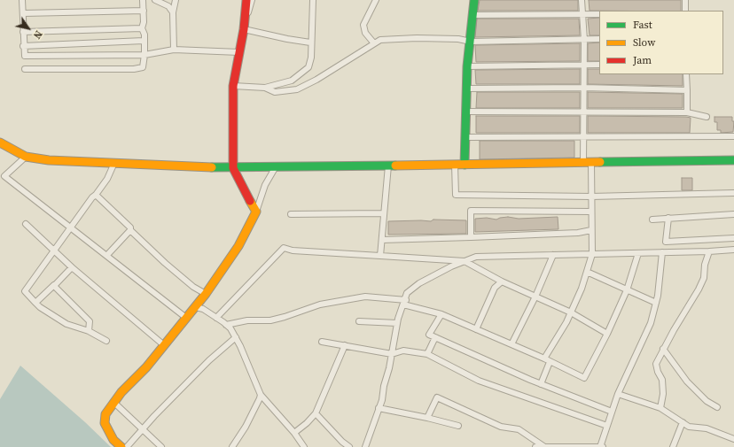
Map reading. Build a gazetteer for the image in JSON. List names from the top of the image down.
{
  "legend": ["Fast", "Slow", "Jam"],
  "north": "bottom right"
}
